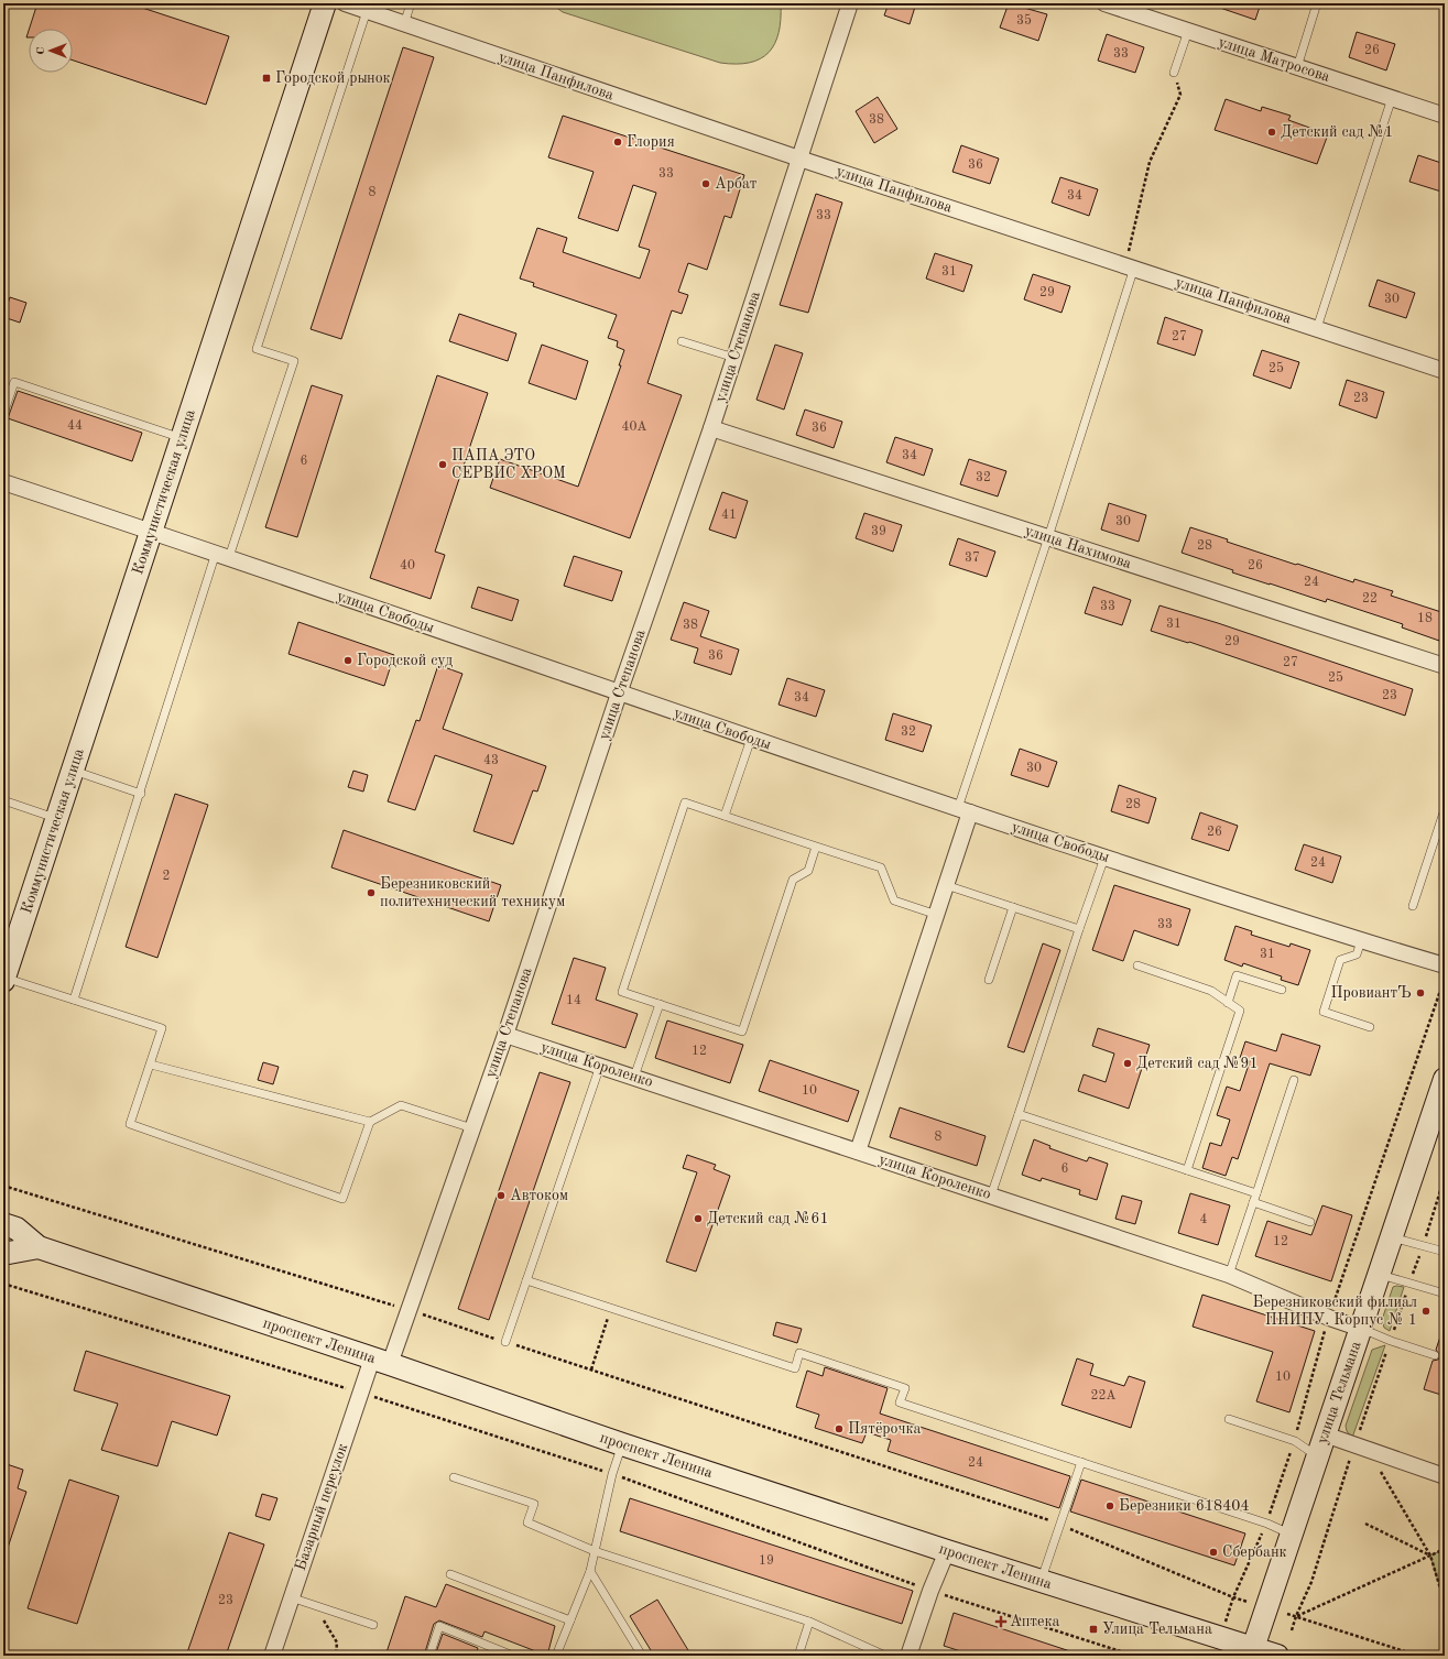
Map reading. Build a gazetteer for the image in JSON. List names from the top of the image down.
{
  "streets": {
    "main road": ["Коммунистическая улица", "проспект Ленина", "улица Тельмана"],
    "street": [
      "улица Матросова",
      "улица Панфилова",
      "улица Степанова",
      "улица Нахимова",
      "улица Свободы",
      "улица Короленко",
      "Базарный переулок"
    ]
  },
  "crossings": [
    ["улица Панфилова", "улица Степанова"],
    ["улица Степанова", "улица Нахимова"],
    ["улица Степанова", "улица Свободы"],
    ["улица Степанова", "улица Короленко"],
    ["улица Степанова", "проспект Ленина"],
    ["улица Степанова", "Базарный переулок"],
    ["Коммунистическая улица", "улица Свободы"],
    ["улица Короленко", "улица Тельмана"],
    ["проспект Ленина", "улица Тельмана"],
    ["проспект Ленина", "Базарный переулок"]
  ],
  "places": {
    "transit": ["Городской рынок", "Улица Тельмана"],
    "other": [
      "Детский сад №1",
      "Глория",
      "Арбат",
      "ПАПА ЭТО СЕРВИС ХРОМ",
      "Городской суд",
      "Березниковский политехнический техникум",
      "ПровиантЪ",
      "Детский сад №91",
      "Автоком",
      "Детский сад №61",
      "Березниковский филиал ПНИПУ. Корпус № 1",
      "Пятёрочка",
      "Березники 618404",
      "Сбербанк"
    ],
    "health": ["Аптека"]
  },
  "house_numbers": [
    "35",
    "26",
    "33",
    "38",
    "36",
    "33",
    "8",
    "34",
    "33",
    "31",
    "29",
    "30",
    "27",
    "25",
    "23",
    "44",
    "40А",
    "36",
    "34",
    "6",
    "32",
    "41",
    "30",
    "39",
    "28",
    "37",
    "40",
    "26",
    "24",
    "22",
    "33",
    "18",
    "31",
    "38",
    "29",
    "36",
    "27",
    "25",
    "23",
    "34",
    "32",
    "43",
    "30",
    "28",
    "26",
    "24",
    "2",
    "33",
    "31",
    "14",
    "12",
    "10",
    "8",
    "6",
    "4",
    "12",
    "10",
    "22А",
    "24",
    "19",
    "23"
  ],
  "north": "left"
}
